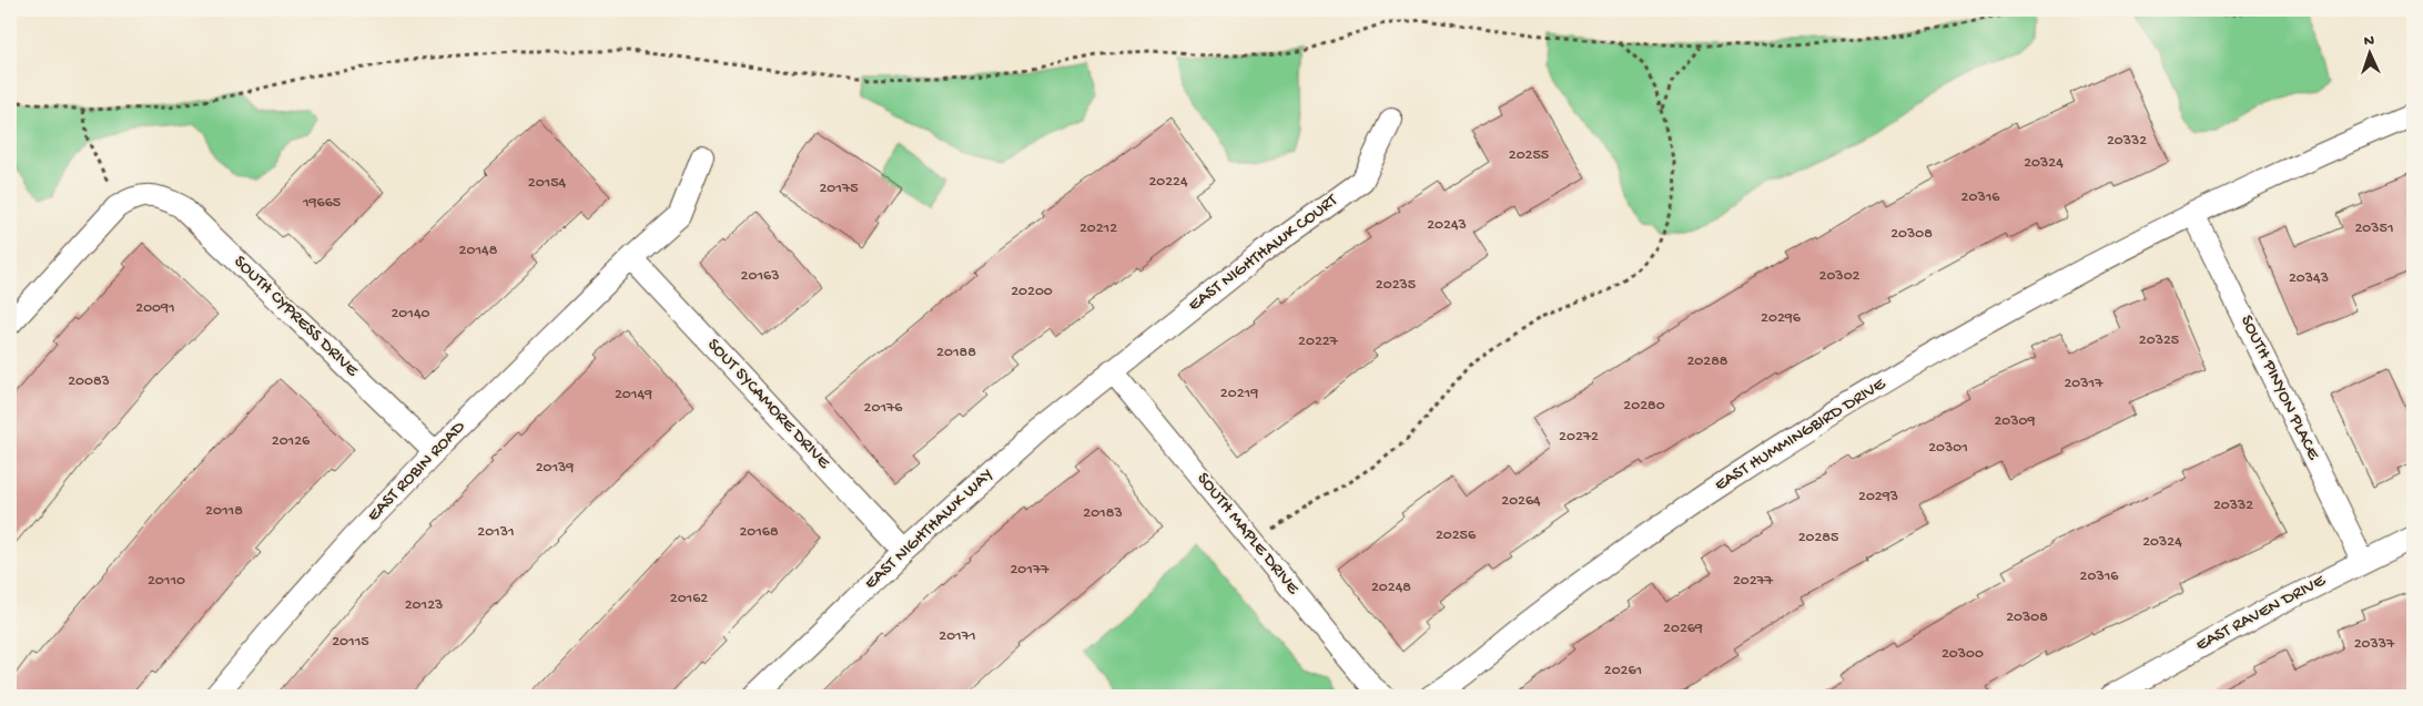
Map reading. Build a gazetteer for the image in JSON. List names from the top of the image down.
{
  "streets": {
    "street": [
      "EAST NIGHTHAWK COURT",
      "SOUTH CYPRESS DRIVE",
      "SOUTH PINYON PLACE",
      "SOUT SYCAMORE DRIVE",
      "EAST HUMMINGBIRD DRIVE",
      "EAST ROBIN ROAD",
      "EAST NIGHTHAWK WAY",
      "SOUTH MAPLE DRIVE",
      "EAST RAVEN DRIVE"
    ]
  },
  "crossings": [
    ["EAST NIGHTHAWK COURT", "EAST NIGHTHAWK WAY"],
    ["EAST NIGHTHAWK COURT", "SOUTH MAPLE DRIVE"],
    ["SOUTH CYPRESS DRIVE", "EAST ROBIN ROAD"],
    ["SOUTH PINYON PLACE", "EAST HUMMINGBIRD DRIVE"],
    ["SOUTH PINYON PLACE", "EAST RAVEN DRIVE"],
    ["SOUT SYCAMORE DRIVE", "EAST ROBIN ROAD"],
    ["SOUT SYCAMORE DRIVE", "EAST NIGHTHAWK WAY"],
    ["EAST NIGHTHAWK WAY", "SOUTH MAPLE DRIVE"]
  ],
  "house_numbers": [
    "20332",
    "20255",
    "20324",
    "20224",
    "20154",
    "20175",
    "20316",
    "19665",
    "20243",
    "20212",
    "20351",
    "20308",
    "20148",
    "20163",
    "20302",
    "20343",
    "20235",
    "20200",
    "20091",
    "20140",
    "20296",
    "20325",
    "20227",
    "20188",
    "20288",
    "20083",
    "20317",
    "20219",
    "20149",
    "20280",
    "20176",
    "20309",
    "20272",
    "20126",
    "20301",
    "20139",
    "20293",
    "20264",
    "20332",
    "20118",
    "20183",
    "20131",
    "20168",
    "20256",
    "20285",
    "20324",
    "20177",
    "20316",
    "20110",
    "20277",
    "20248",
    "20162",
    "20123",
    "20308",
    "20269",
    "20171",
    "20115",
    "20337",
    "20300",
    "20261"
  ],
  "north": "top"
}
